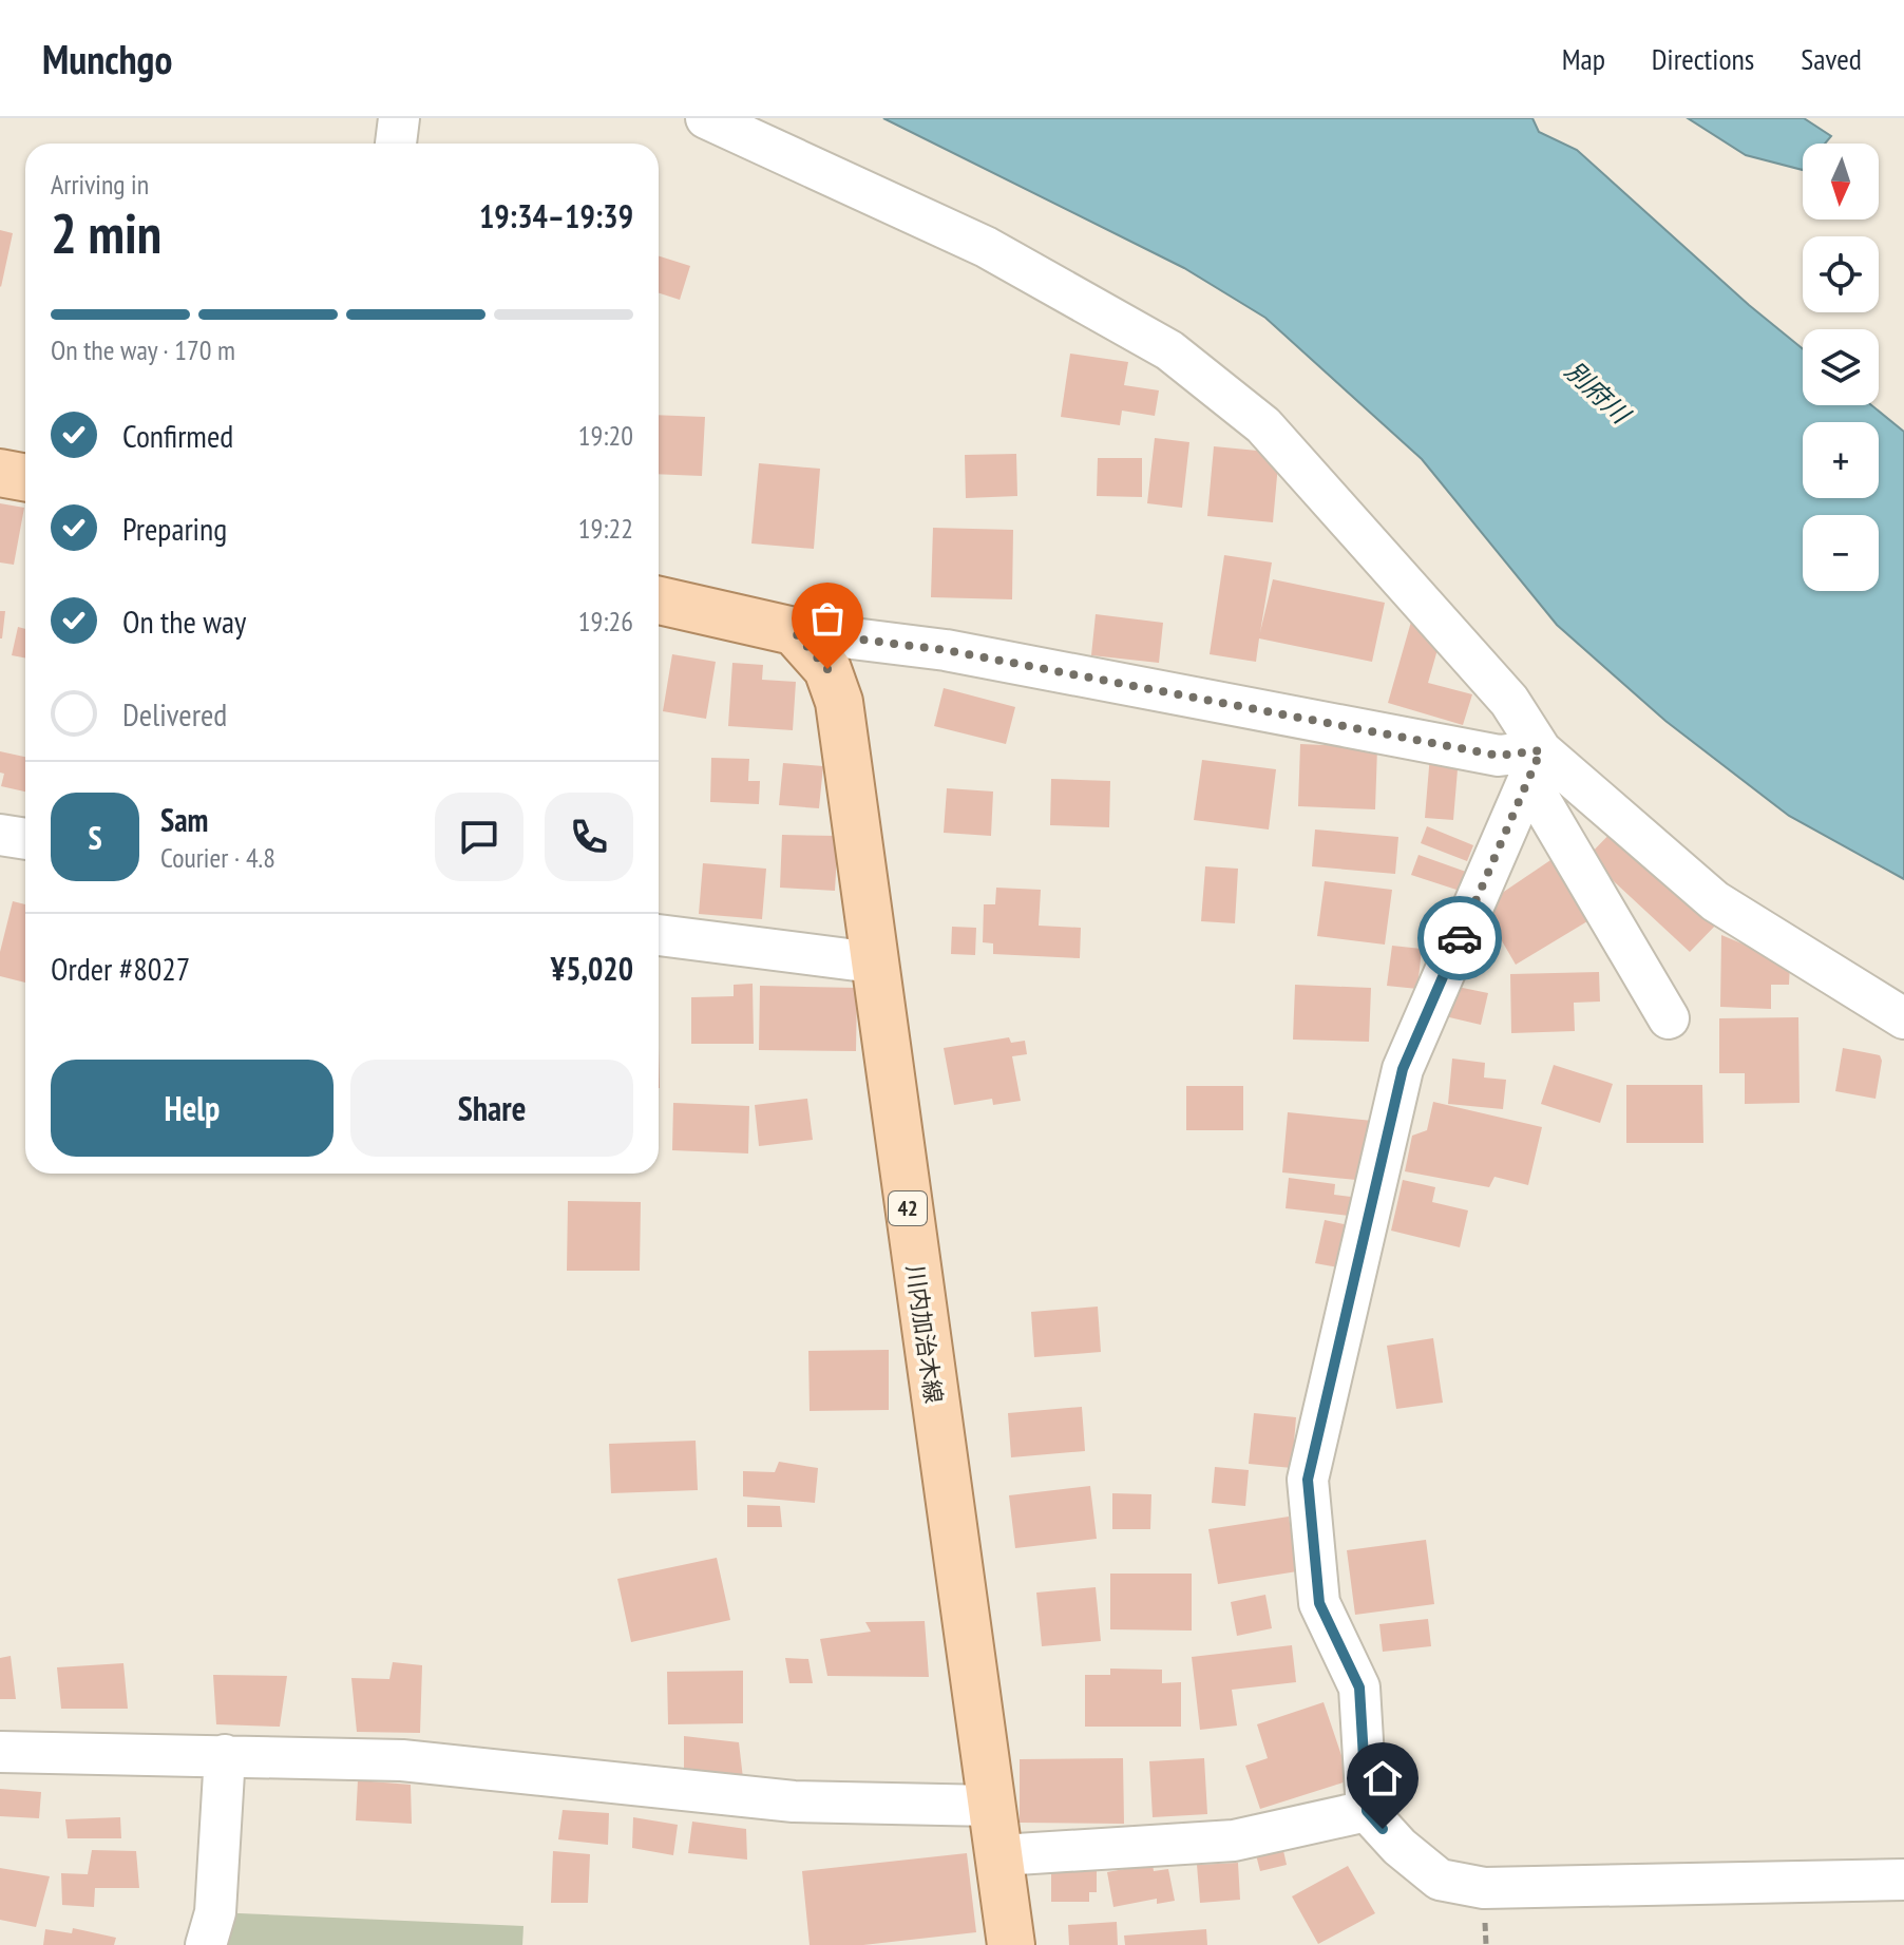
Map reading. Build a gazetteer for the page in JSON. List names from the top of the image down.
{
  "streets": {
    "main road": ["42", "川内加治木線"]
  },
  "water": ["別府川"],
  "north": "bottom",
  "page": {
    "header": "Munchgo",
    "nav": ["Map", "Directions", "Saved"],
    "map_buttons": ["+", "−"],
    "heading": ["2 min", "Arriving in", "19:34–19:39"],
    "panel": [
      "Sam",
      "Courier · 4.8",
      "Order #8027",
      "¥5,020"
    ],
    "bar": "On the way · 170 m",
    "list": [
      ["Confirmed", "19:20"],
      ["Preparing", "19:22"],
      ["On the way", "19:26"],
      "Delivered"
    ],
    "round": "S",
    "buttons": ["Help", "Share"]
  }
}
